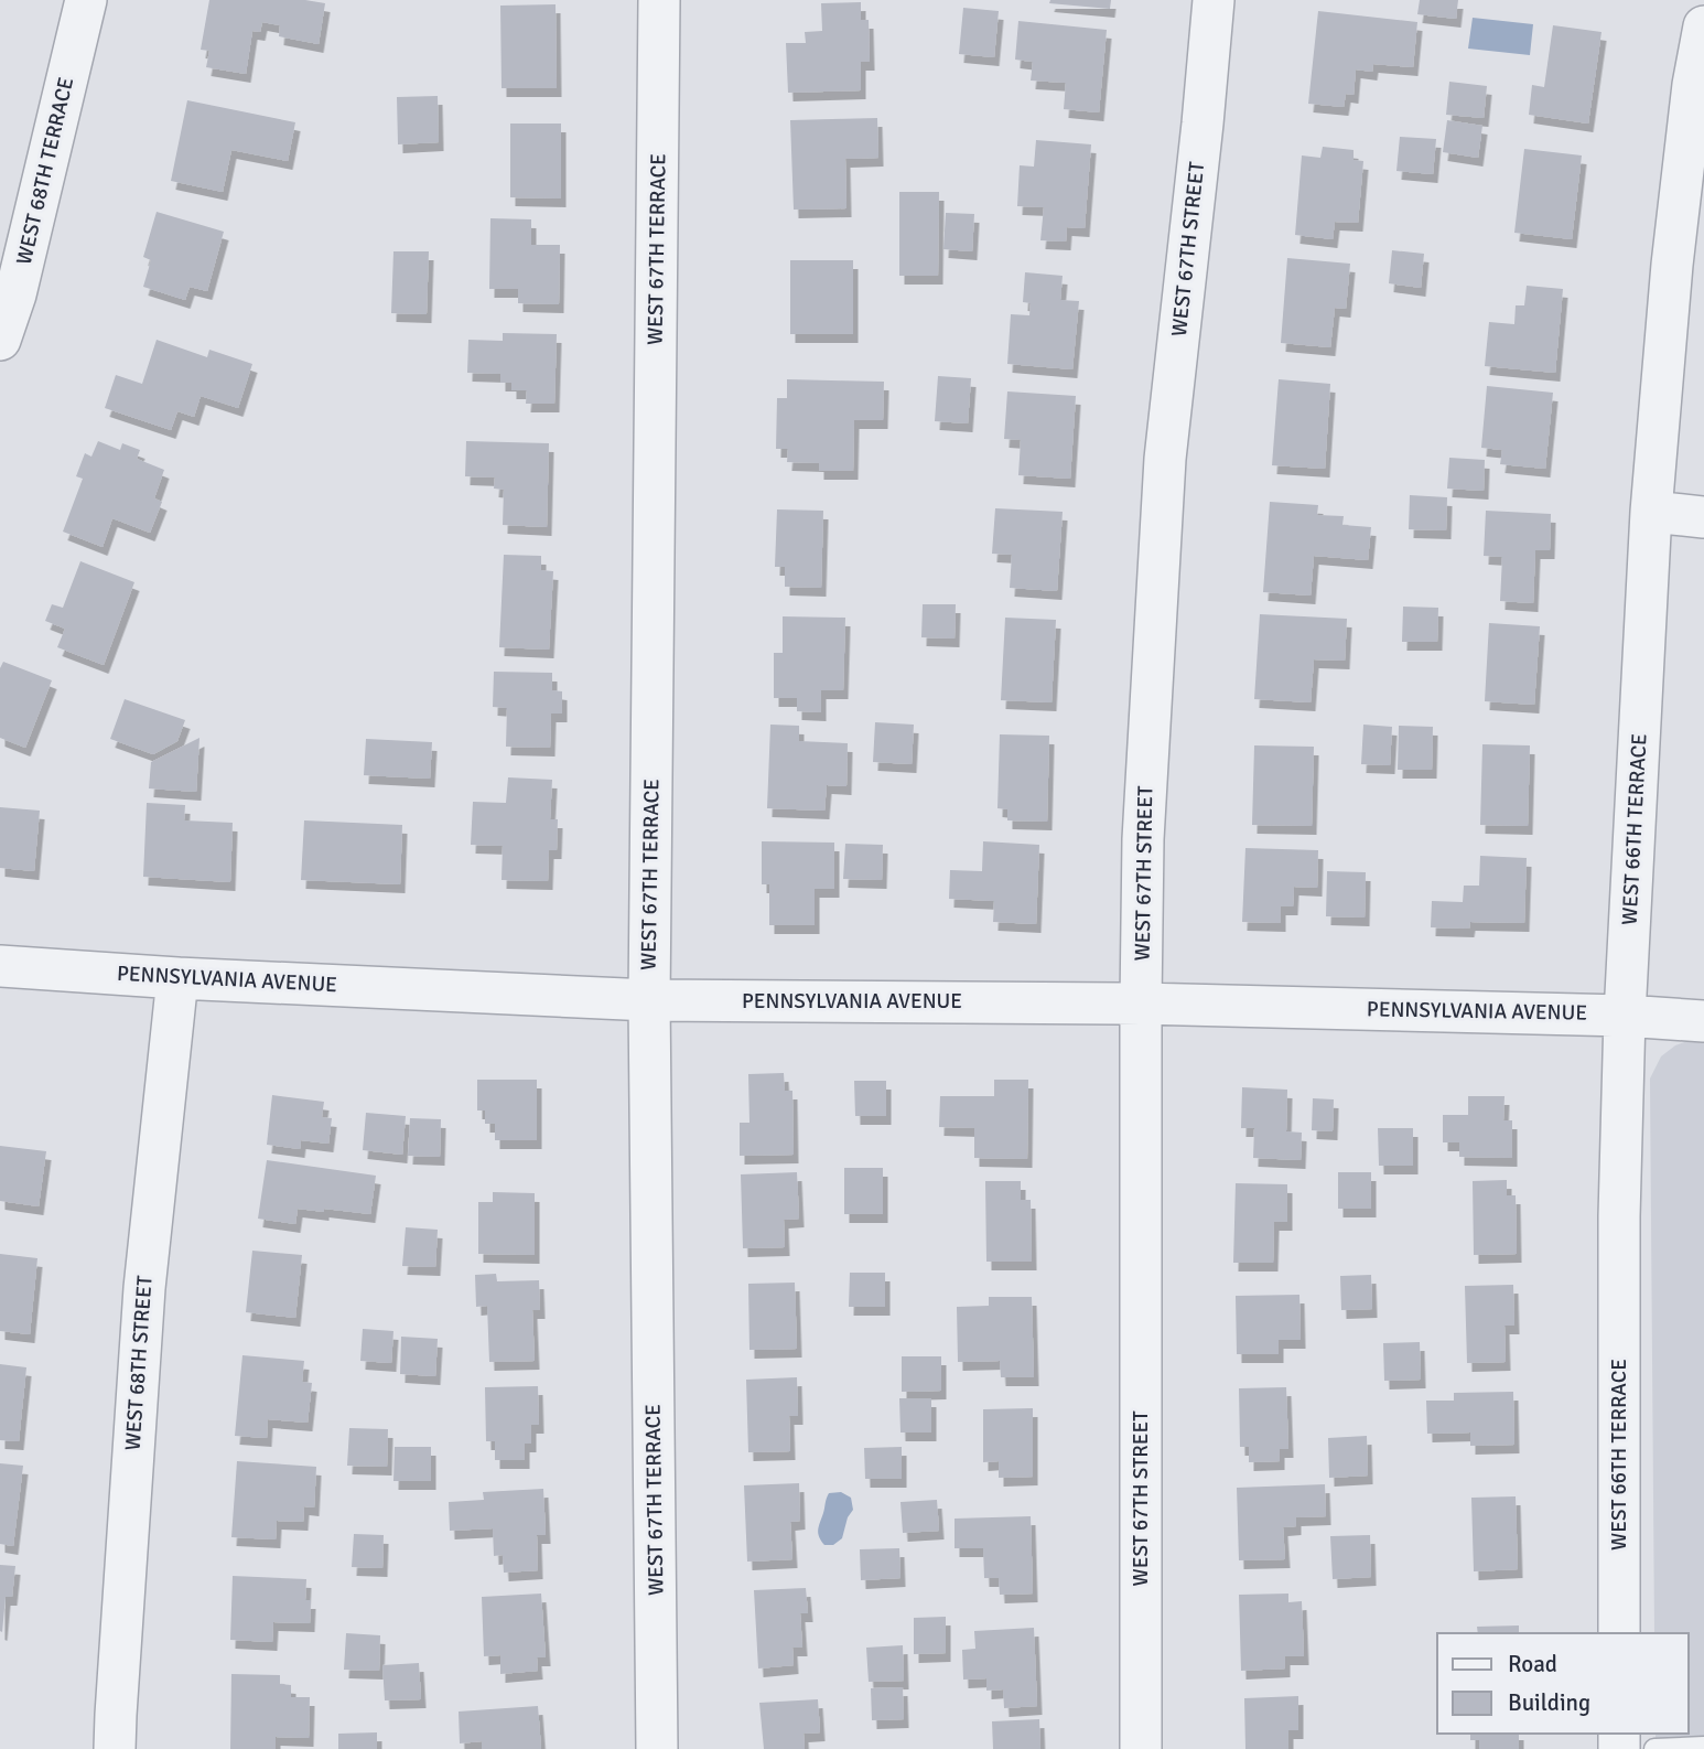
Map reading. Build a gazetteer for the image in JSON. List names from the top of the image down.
{
  "streets": {
    "street": [
      "WEST 68TH TERRACE",
      "WEST 67TH TERRACE",
      "WEST 67TH STREET",
      "WEST 66TH TERRACE",
      "PENNSYLVANIA AVENUE",
      "WEST 68TH STREET"
    ]
  },
  "crossings": [
    ["WEST 67TH TERRACE", "PENNSYLVANIA AVENUE"],
    ["WEST 67TH STREET", "PENNSYLVANIA AVENUE"],
    ["WEST 66TH TERRACE", "PENNSYLVANIA AVENUE"],
    ["PENNSYLVANIA AVENUE", "WEST 68TH STREET"]
  ],
  "legend": ["Road", "Building"]
}
